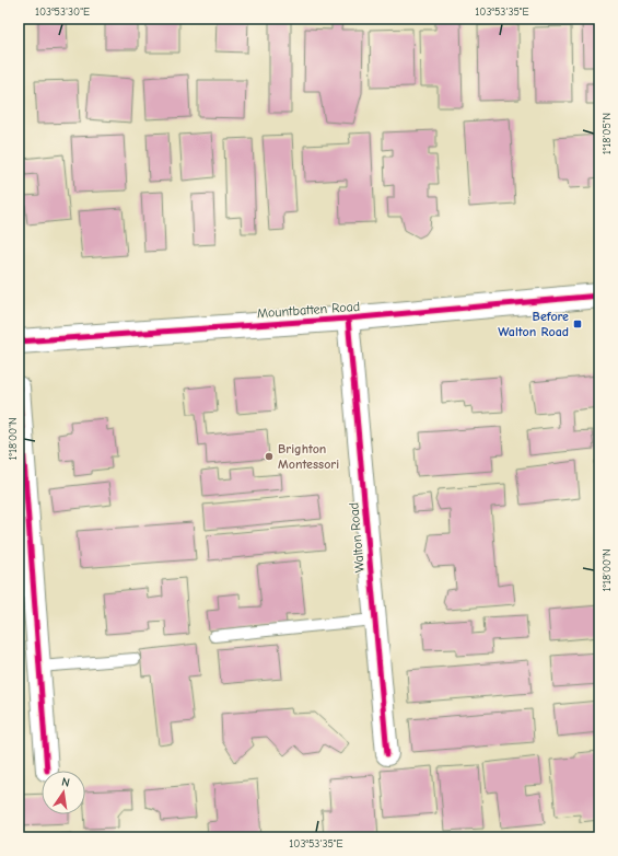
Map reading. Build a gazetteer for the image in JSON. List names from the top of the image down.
{
  "streets": {
    "main road": ["Mountbatten Road"],
    "street": ["Walton Road"]
  },
  "crossings": [
    ["Mountbatten Road", "Walton Road"]
  ],
  "places": {
    "transit": ["Before Walton Road"],
    "other": ["Brighton Montessori"]
  },
  "north": "top",
  "coordinates": [
    "103°53'30\"E",
    "103°53'35\"E",
    "1°18'05\"N",
    "1°18'00\"N"
  ]
}
